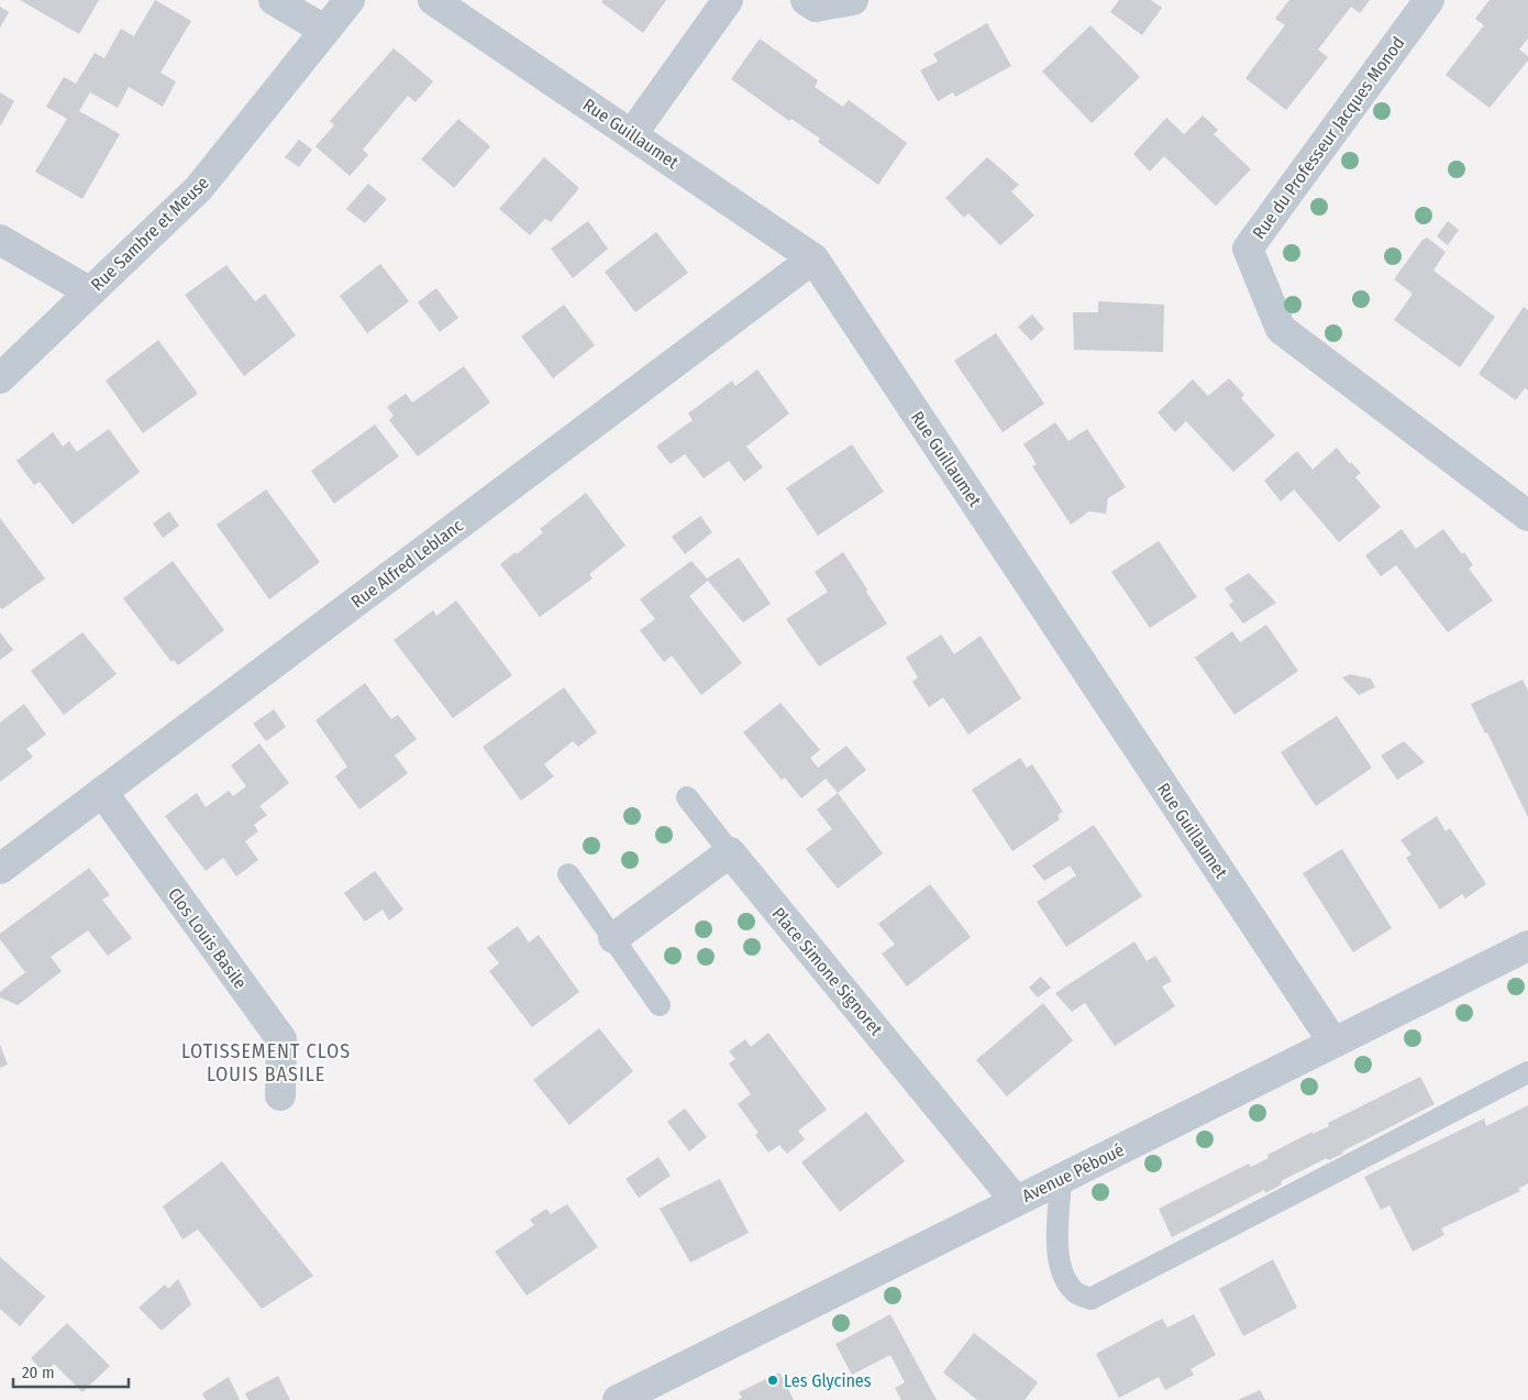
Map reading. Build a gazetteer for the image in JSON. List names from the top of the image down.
{
  "streets": {
    "street": [
      "Rue Guillaumet",
      "Rue du Professeur Jacques Monod",
      "Rue Sambre et Meuse",
      "Rue Alfred Leblanc",
      "Clos Louis Basile",
      "Place Simone Signoret",
      "Avenue Péboué"
    ]
  },
  "crossings": [
    ["Rue Guillaumet", "Rue Alfred Leblanc"],
    ["Rue Guillaumet", "Avenue Péboué"],
    ["Rue Alfred Leblanc", "Clos Louis Basile"],
    ["Place Simone Signoret", "Avenue Péboué"]
  ],
  "districts": ["LOTISSEMENT CLOS LOUIS BASILE"],
  "places": ["Les Glycines"],
  "scale_bar": "20 m"
}
